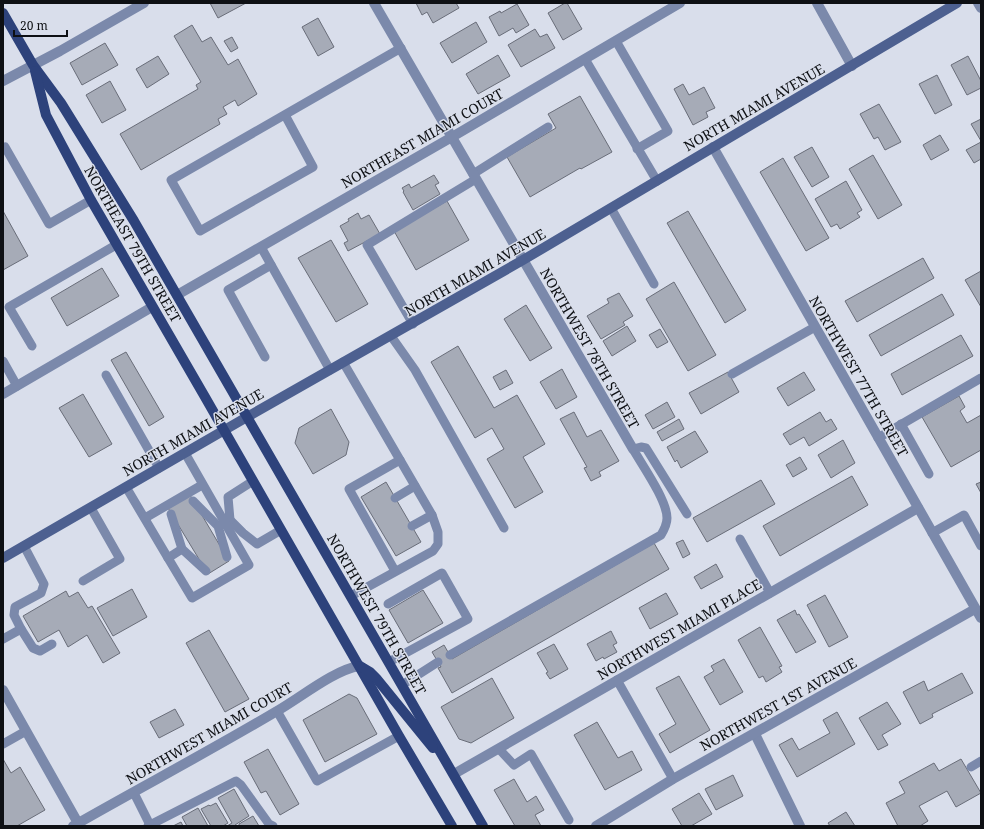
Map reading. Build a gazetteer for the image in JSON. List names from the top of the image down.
{
  "streets": {
    "main road": ["NORTH MIAMI AVENUE", "NORTHEAST 79TH STREET", "NORTHWEST 79TH STREET"],
    "street": [
      "NORTHEAST MIAMI COURT",
      "NORTHWEST 78TH STREET",
      "NORTHWEST 77TH STREET",
      "NORTHWEST MIAMI PLACE",
      "NORTHWEST 1ST AVENUE",
      "NORTHWEST MIAMI COURT"
    ]
  },
  "crossings": [
    ["NORTH MIAMI AVENUE", "NORTHEAST 79TH STREET"],
    ["NORTH MIAMI AVENUE", "NORTHWEST 78TH STREET"],
    ["NORTH MIAMI AVENUE", "NORTHWEST 77TH STREET"],
    ["NORTH MIAMI AVENUE", "NORTHWEST 79TH STREET"],
    ["NORTHEAST MIAMI COURT", "NORTHEAST 79TH STREET"],
    ["NORTHEAST MIAMI COURT", "NORTHWEST 78TH STREET"],
    ["NORTHEAST 79TH STREET", "NORTHWEST 79TH STREET"],
    ["NORTHWEST 77TH STREET", "NORTHWEST MIAMI PLACE"],
    ["NORTHWEST 77TH STREET", "NORTHWEST 1ST AVENUE"],
    ["NORTHWEST 79TH STREET", "NORTHWEST MIAMI PLACE"]
  ],
  "scale_bar": "20 m"
}
